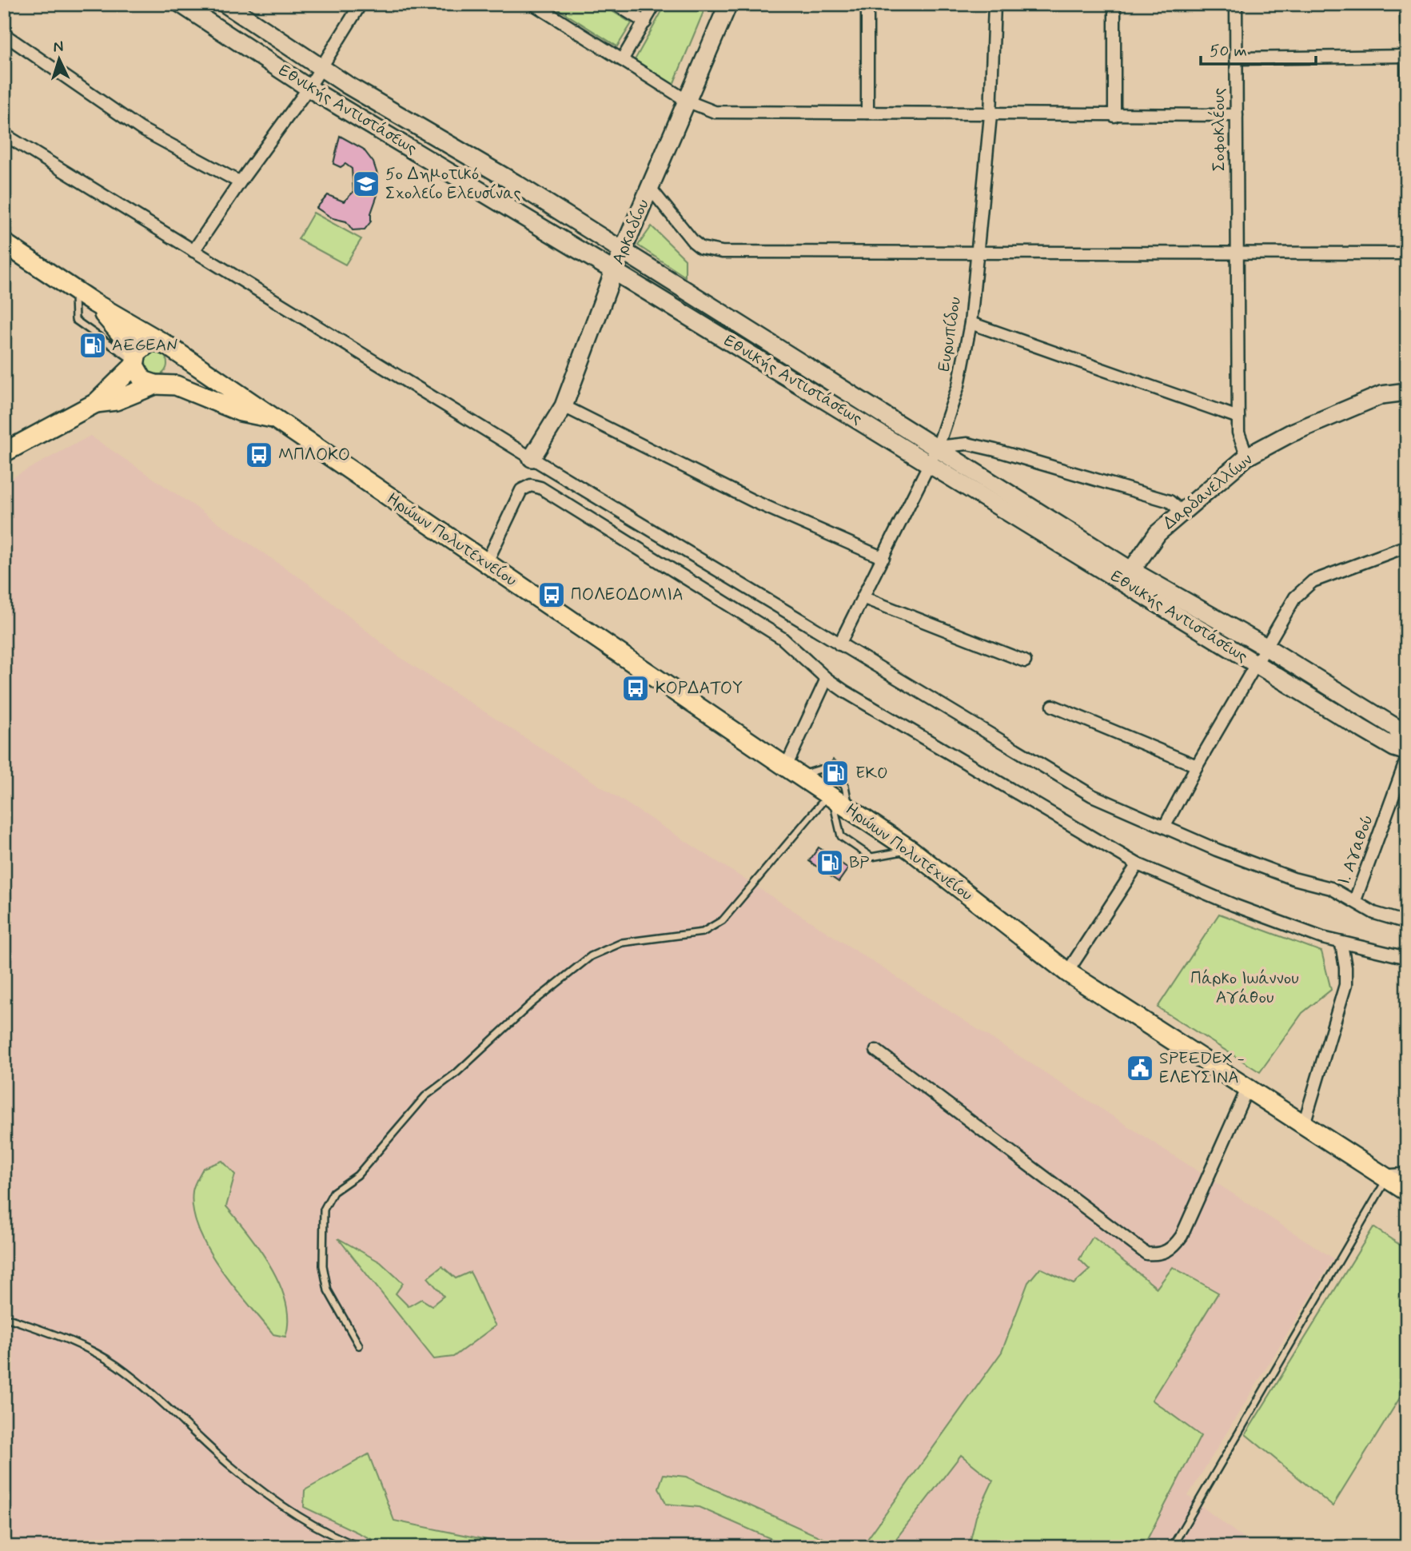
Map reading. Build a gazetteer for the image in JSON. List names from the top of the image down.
{
  "streets": {
    "main road": ["Ηρώων Πολυτεχνείου"],
    "street": [
      "Εθνικής Αντιστάσεως",
      "Σοφοκλέους",
      "Αρκαδίου",
      "Ευρυπίδου",
      "Δαρδανελλίων",
      "Ι. Αγαθού"
    ]
  },
  "crossings": [
    ["Εθνικής Αντιστάσεως", "Αρκαδίου"],
    ["Εθνικής Αντιστάσεως", "Ευρυπίδου"],
    ["Εθνικής Αντιστάσεως", "Δαρδανελλίων"],
    ["Σοφοκλέους", "Δαρδανελλίων"]
  ],
  "parks": ["Πάρκο Ιωάννου Αγάθου"],
  "places": {
    "school or university": ["5ο Δημοτικό Σχολείο Ελευσίνας"],
    "fuel station": ["AEGEAN", "EKO", "BP"],
    "bus stop": ["ΜΠΛΟΚΟ", "ΠΟΛΕΟΔΟΜΙΑ", "ΚΟΡΔΑΤΟΥ"],
    "public building": ["SPEEDEX - ΕΛΕΥΣΙΝΑ"]
  },
  "scale_bar": "50 m",
  "north": "top"
}
